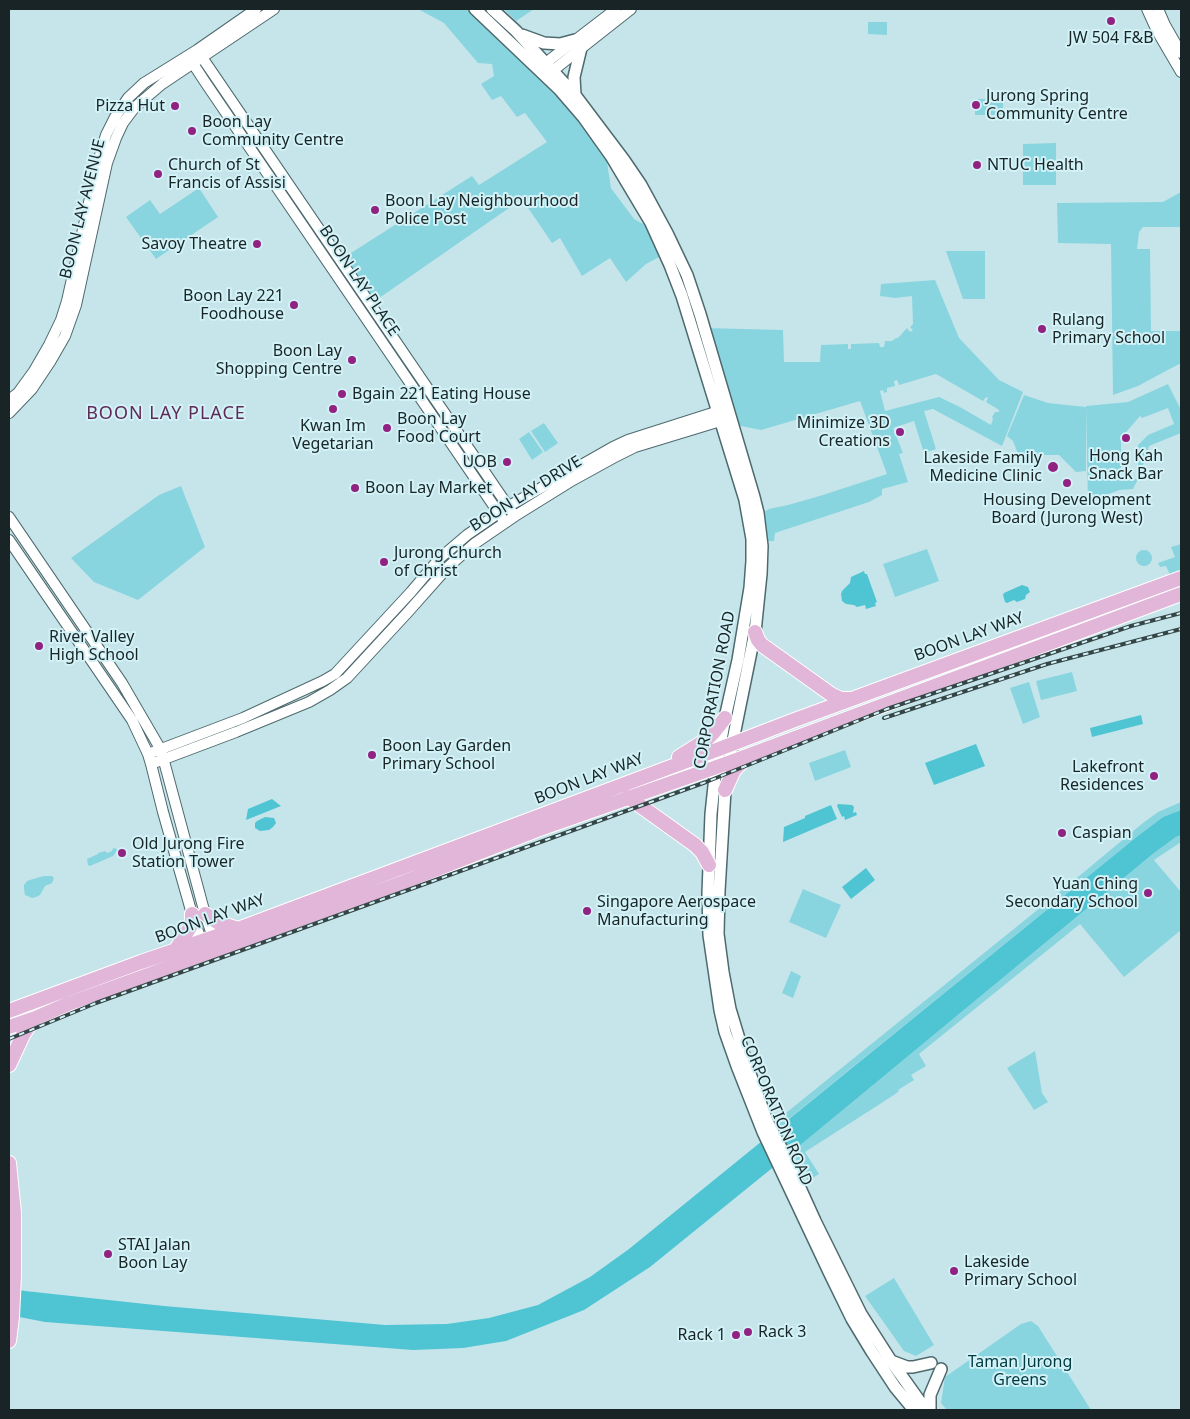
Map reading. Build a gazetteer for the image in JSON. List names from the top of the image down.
{
  "streets": {
    "main road": ["BOON LAY WAY", "CORPORATION ROAD"],
    "street": ["BOON LAY AVENUE", "BOON LAY PLACE", "BOON LAY DRIVE"]
  },
  "crossings": [
    ["BOON LAY AVENUE", "BOON LAY PLACE"],
    ["BOON LAY PLACE", "BOON LAY DRIVE"],
    ["BOON LAY DRIVE", "CORPORATION ROAD"],
    ["BOON LAY WAY", "CORPORATION ROAD"]
  ],
  "districts": ["BOON LAY PLACE"],
  "parks": ["Taman Jurong Greens"],
  "places": [
    "JW 504 F&B",
    "Jurong Spring Community Centre",
    "Pizza Hut",
    "Boon Lay Community Centre",
    "NTUC Health",
    "Church of St Francis of Assisi",
    "Boon Lay Neighbourhood Police Post",
    "Savoy Theatre",
    "Boon Lay 221 Foodhouse",
    "Rulang Primary School",
    "Boon Lay Shopping Centre",
    "Bgain 221 Eating House",
    "Kwan Im Vegetarian",
    "Boon Lay Food Court",
    "Minimize 3D Creations",
    "Hong Kah Snack Bar",
    "UOB",
    "Lakeside Family Medicine Clinic",
    "Housing Development Board (Jurong West)",
    "Boon Lay Market",
    "Jurong Church of Christ",
    "River Valley High School",
    "Boon Lay Garden Primary School",
    "Lakefront Residences",
    "Caspian",
    "Old Jurong Fire Station Tower",
    "Yuan Ching Secondary School",
    "Singapore Aerospace Manufacturing",
    "STAI Jalan Boon Lay",
    "Lakeside Primary School",
    "Rack 3",
    "Rack 1"
  ]
}
